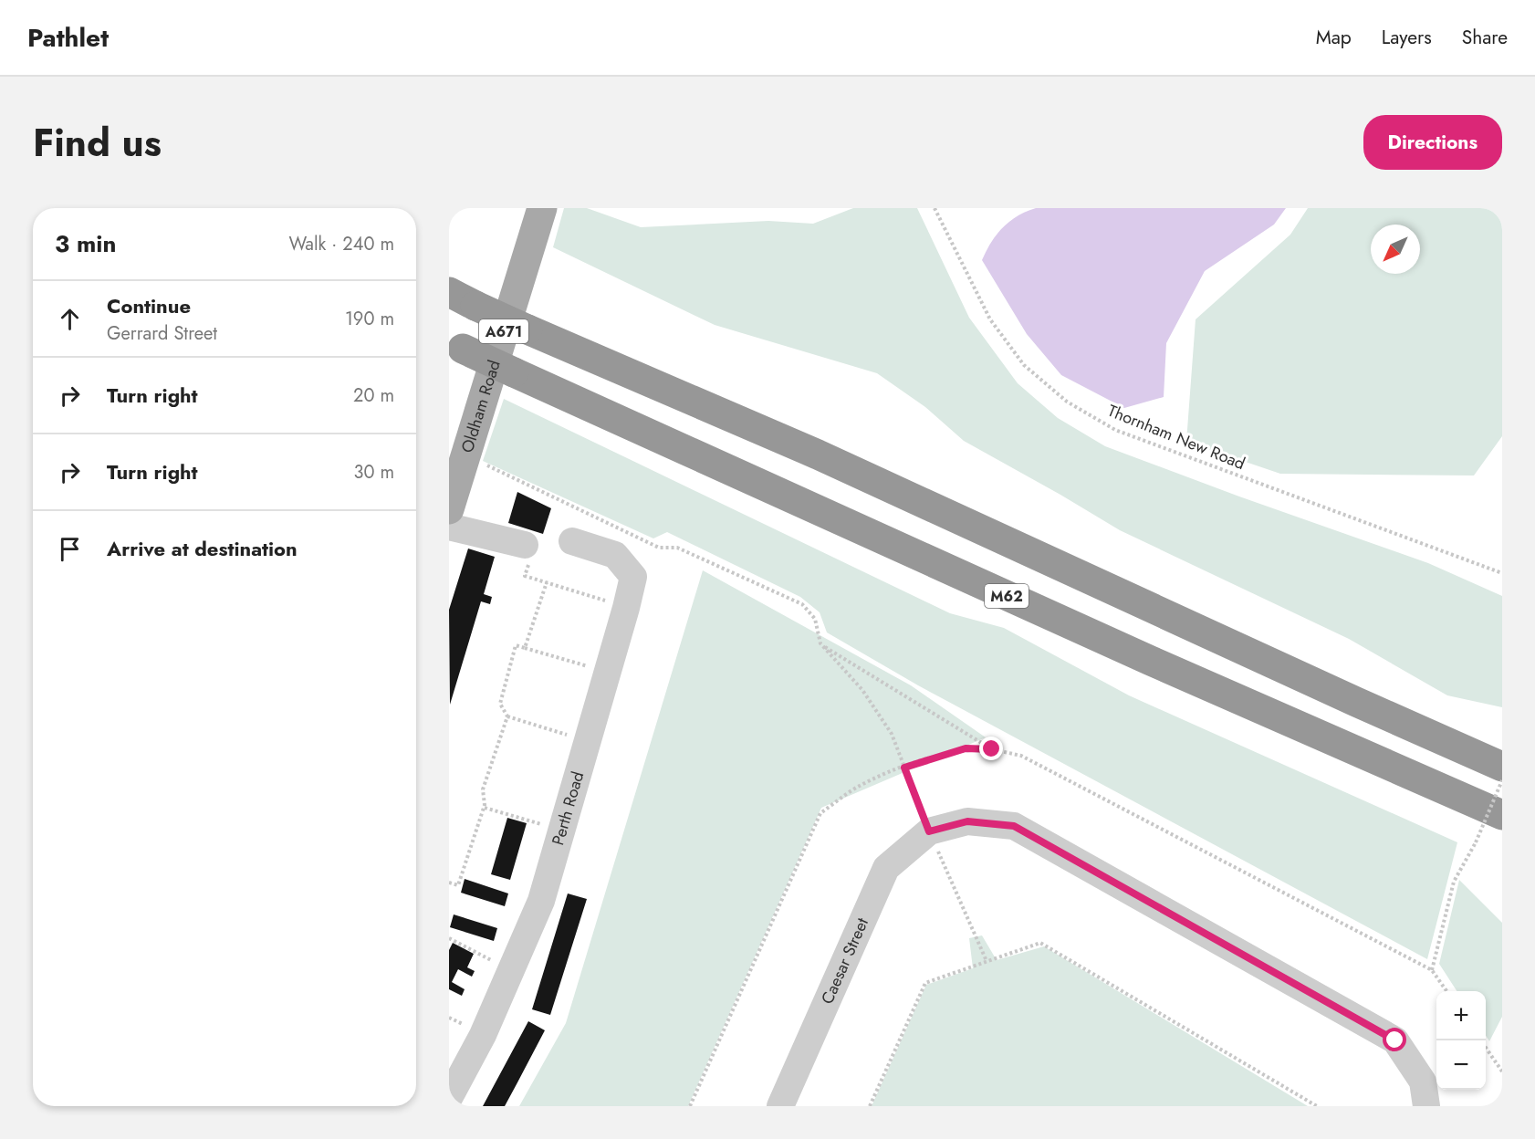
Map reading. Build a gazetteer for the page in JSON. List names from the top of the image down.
{
  "streets": {
    "highway": ["M62"],
    "main road": ["A671", "Oldham Road"],
    "street": ["Perth Road", "Caesar Street"],
    "path": ["Thornham New Road"]
  },
  "north": "bottom left",
  "page": {
    "header": "Pathlet",
    "nav": ["Map", "Layers", "Share"],
    "title": "Find us",
    "buttons": "Directions",
    "heading": ["3 min", "Walk · 240 m"],
    "list": [
      ["Continue", "Gerrard Street", "190 m"],
      ["Turn right", "20 m"],
      ["Turn right", "30 m"],
      "Arrive at destination"
    ],
    "map_buttons": ["+", "−"]
  }
}
